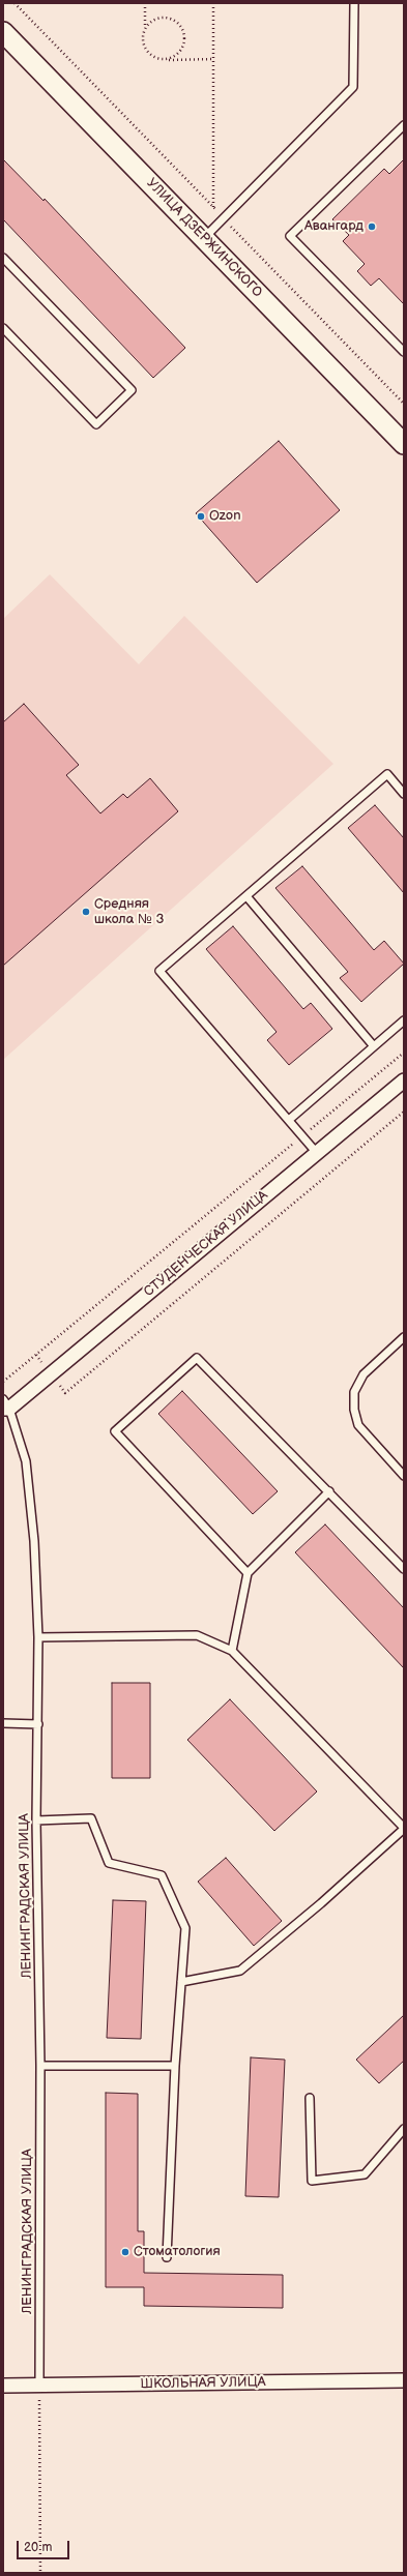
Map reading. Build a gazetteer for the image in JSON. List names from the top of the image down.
{
  "streets": {
    "street": ["УЛИЦА ДЗЕРЖИНСКОГО", "СТУДЕНЧЕСКАЯ УЛИЦА", "ШКОЛЬНАЯ УЛИЦА"],
    "lane": ["ЛЕНИНГРАДСКАЯ УЛИЦА"]
  },
  "crossings": [
    ["СТУДЕНЧЕСКАЯ УЛИЦА", "ЛЕНИНГРАДСКАЯ УЛИЦА"],
    ["ЛЕНИНГРАДСКАЯ УЛИЦА", "ШКОЛЬНАЯ УЛИЦА"]
  ],
  "places": [
    "Авангард",
    "Ozon",
    "Средняя школа № 3",
    "Стоматология"
  ],
  "scale_bar": "20 m"
}
